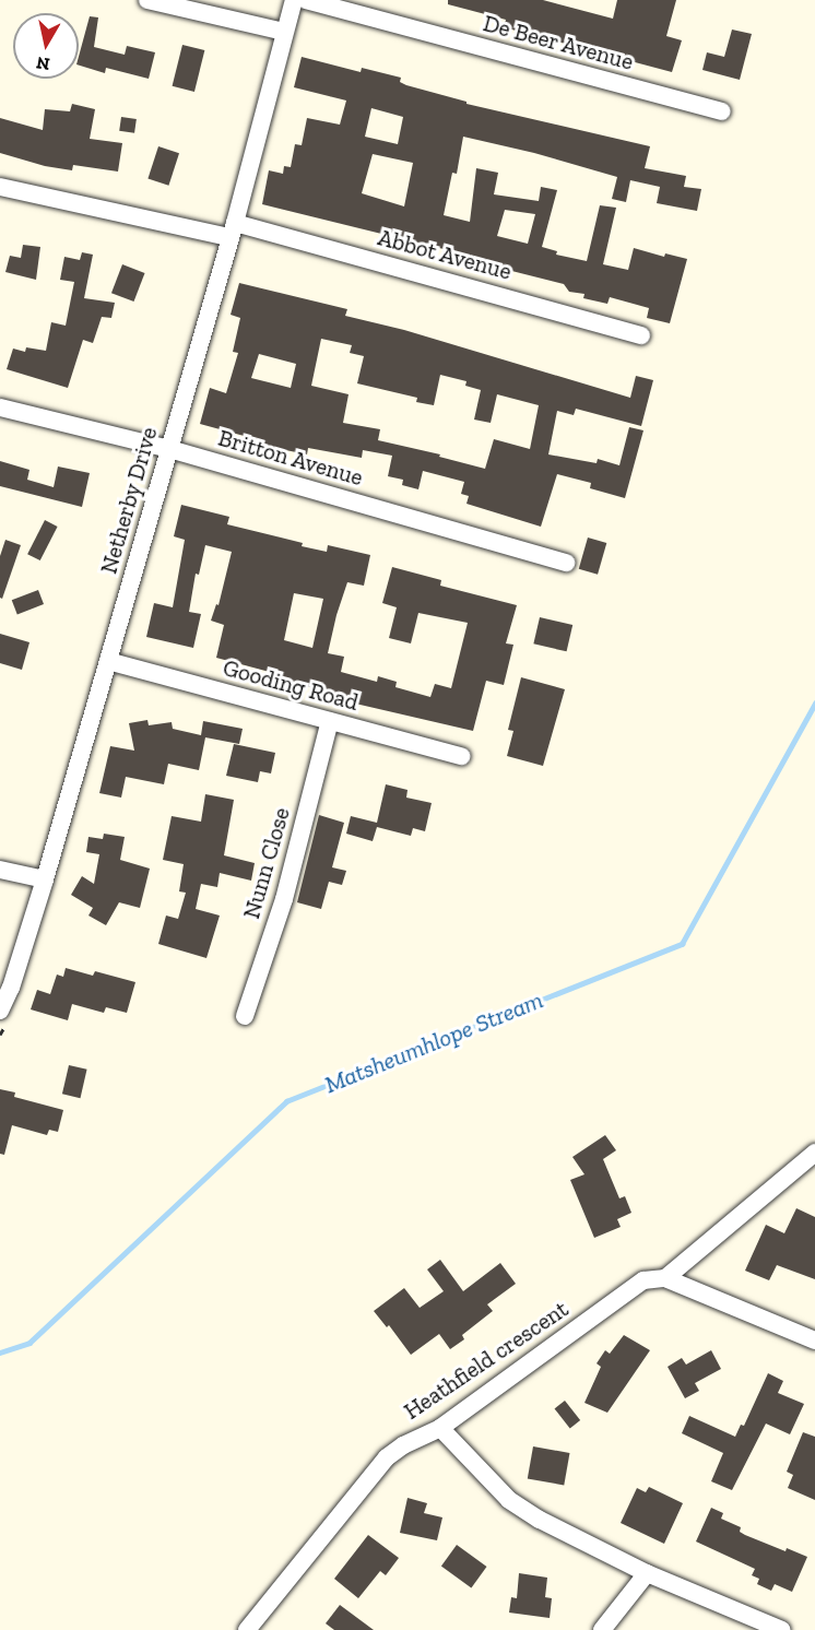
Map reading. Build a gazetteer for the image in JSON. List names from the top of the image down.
{
  "streets": {
    "street": [
      "De Beer Avenue",
      "Abbot Avenue",
      "Britton Avenue",
      "Netherby Drive",
      "Gooding Road",
      "Nunn Close",
      "Heathfield crescent"
    ]
  },
  "crossings": [
    ["Abbot Avenue", "Netherby Drive"],
    ["Britton Avenue", "Netherby Drive"],
    ["Netherby Drive", "Gooding Road"],
    ["Gooding Road", "Nunn Close"]
  ],
  "water": ["Matsheumhlope Stream"],
  "north": "bottom"
}
